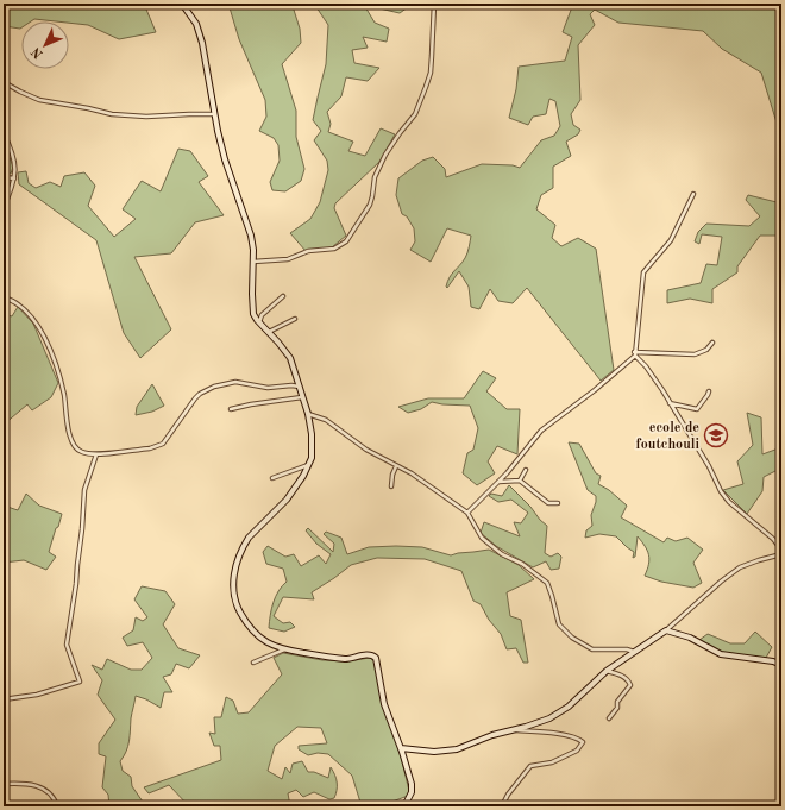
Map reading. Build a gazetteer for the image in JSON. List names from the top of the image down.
{
  "places": {
    "school or university": ["ecole de foutchouli"]
  },
  "north": "bottom left"
}
